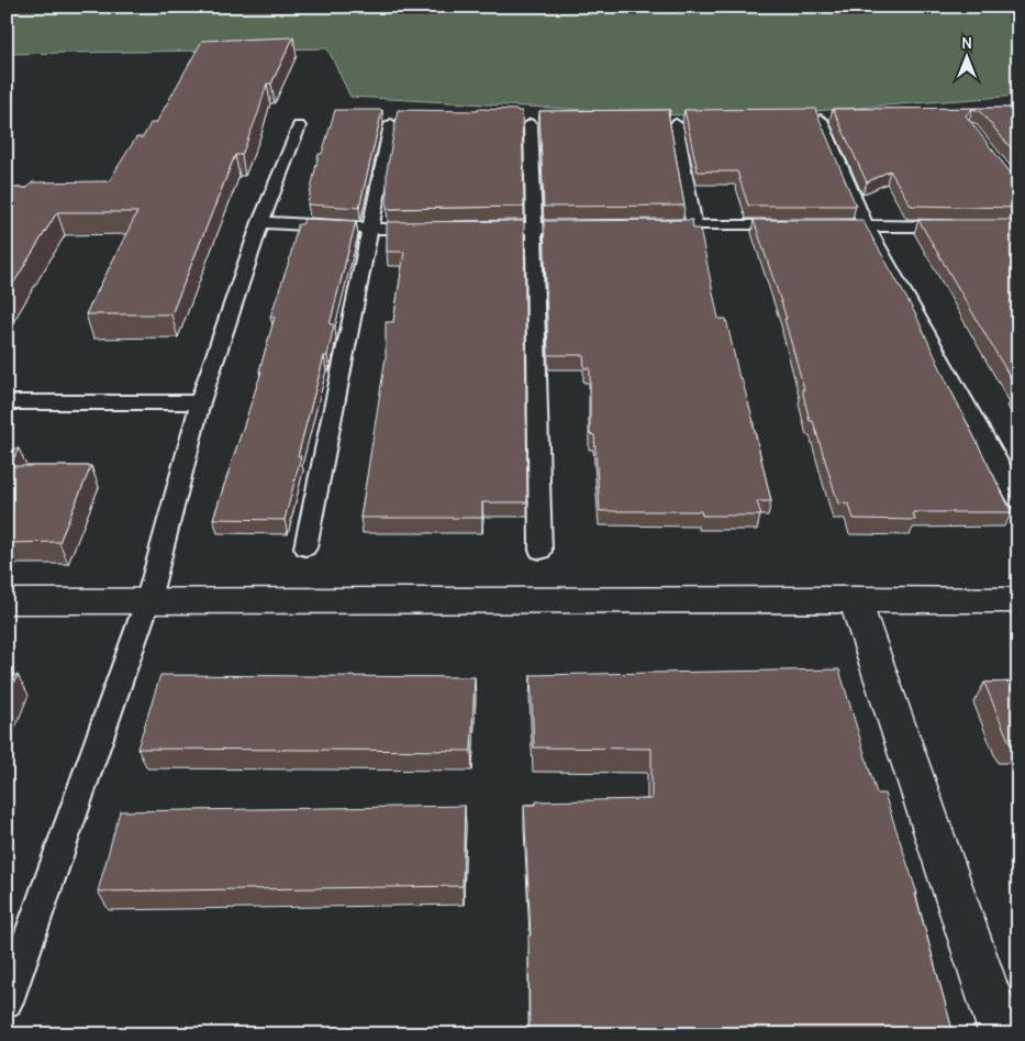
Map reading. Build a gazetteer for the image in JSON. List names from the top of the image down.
{
  "north": "top"
}
